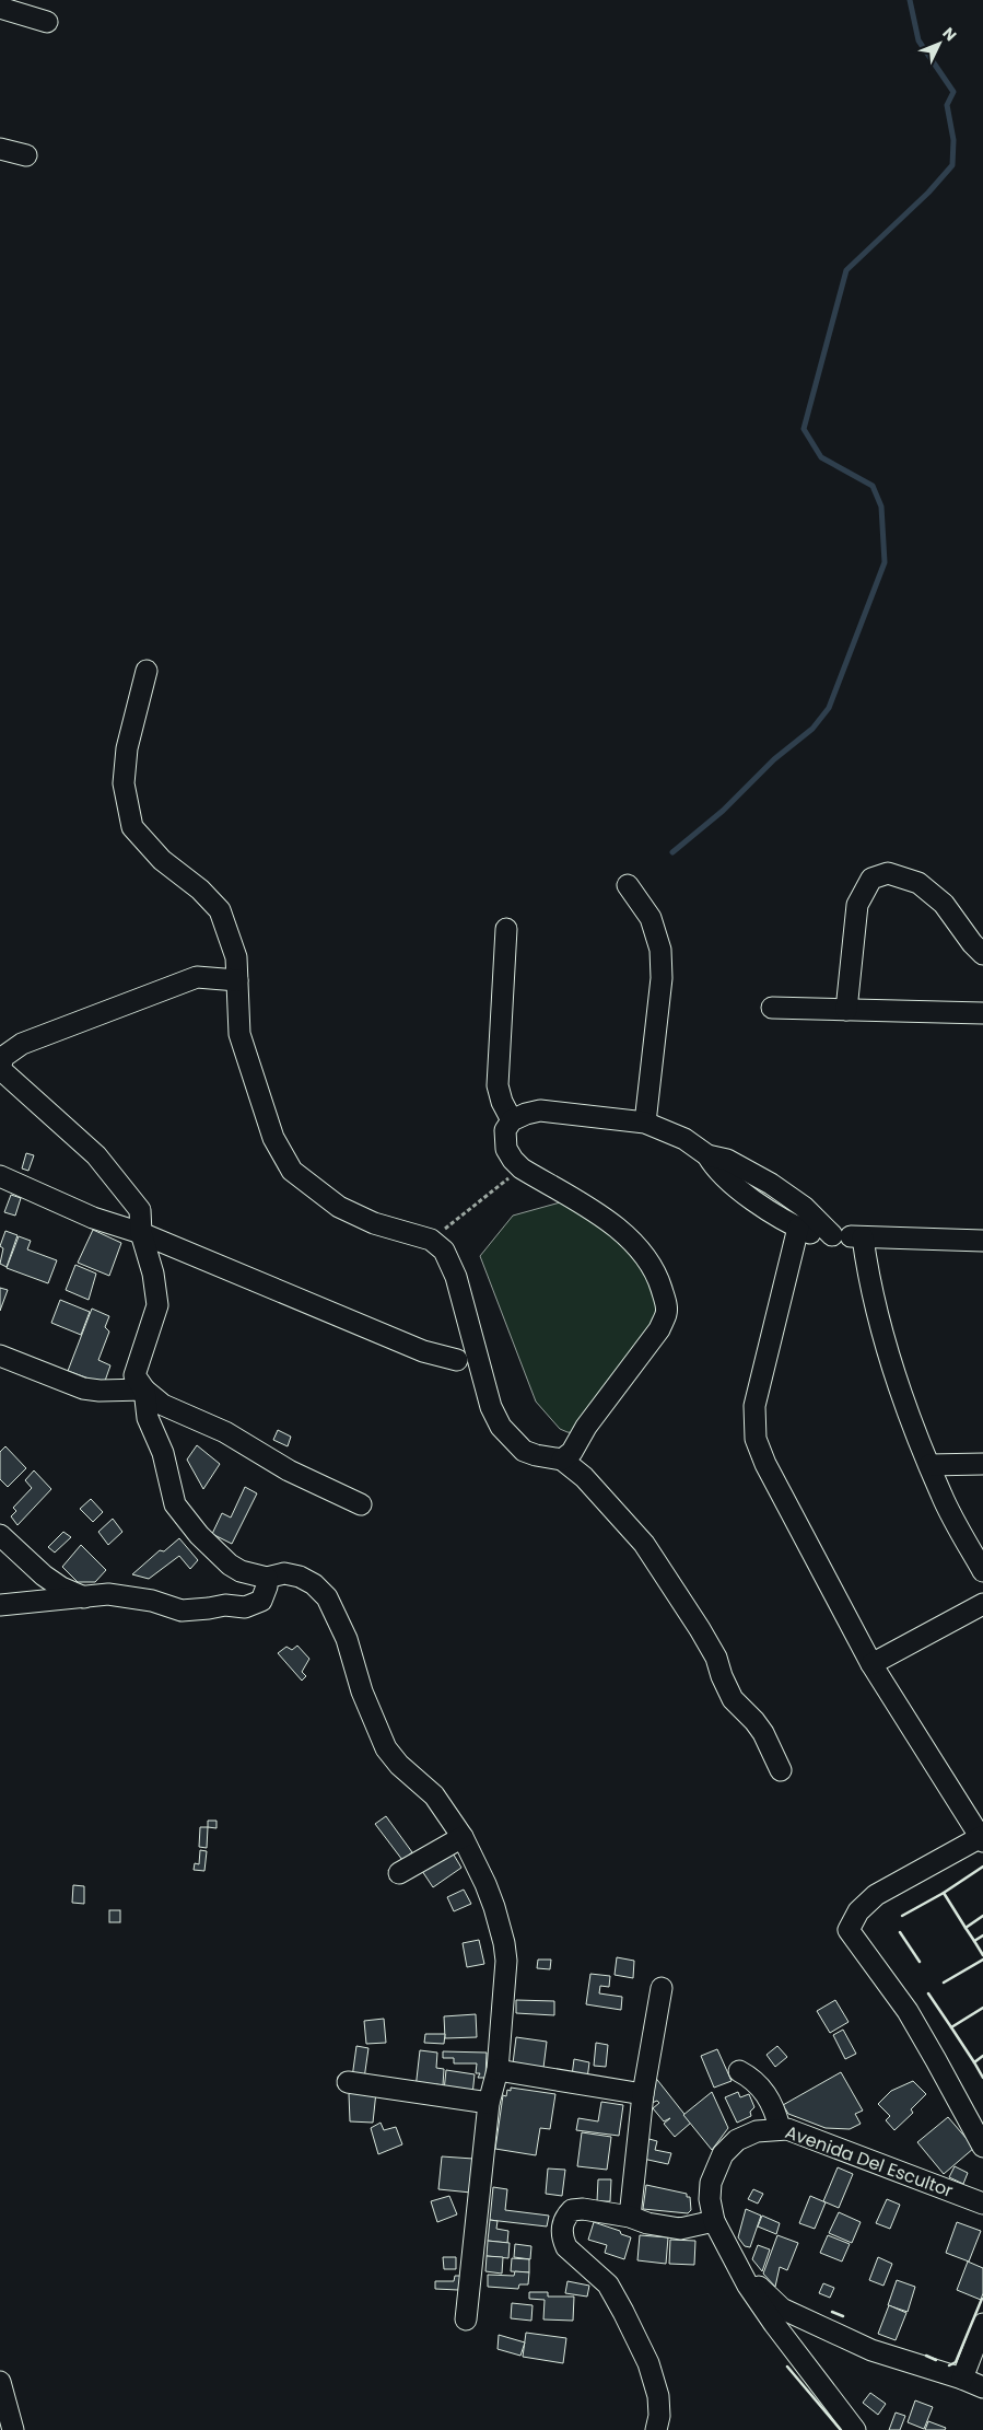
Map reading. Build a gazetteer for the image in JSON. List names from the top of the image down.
{
  "streets": {
    "street": ["Avenida Del Escultor"]
  },
  "north": "top right"
}
